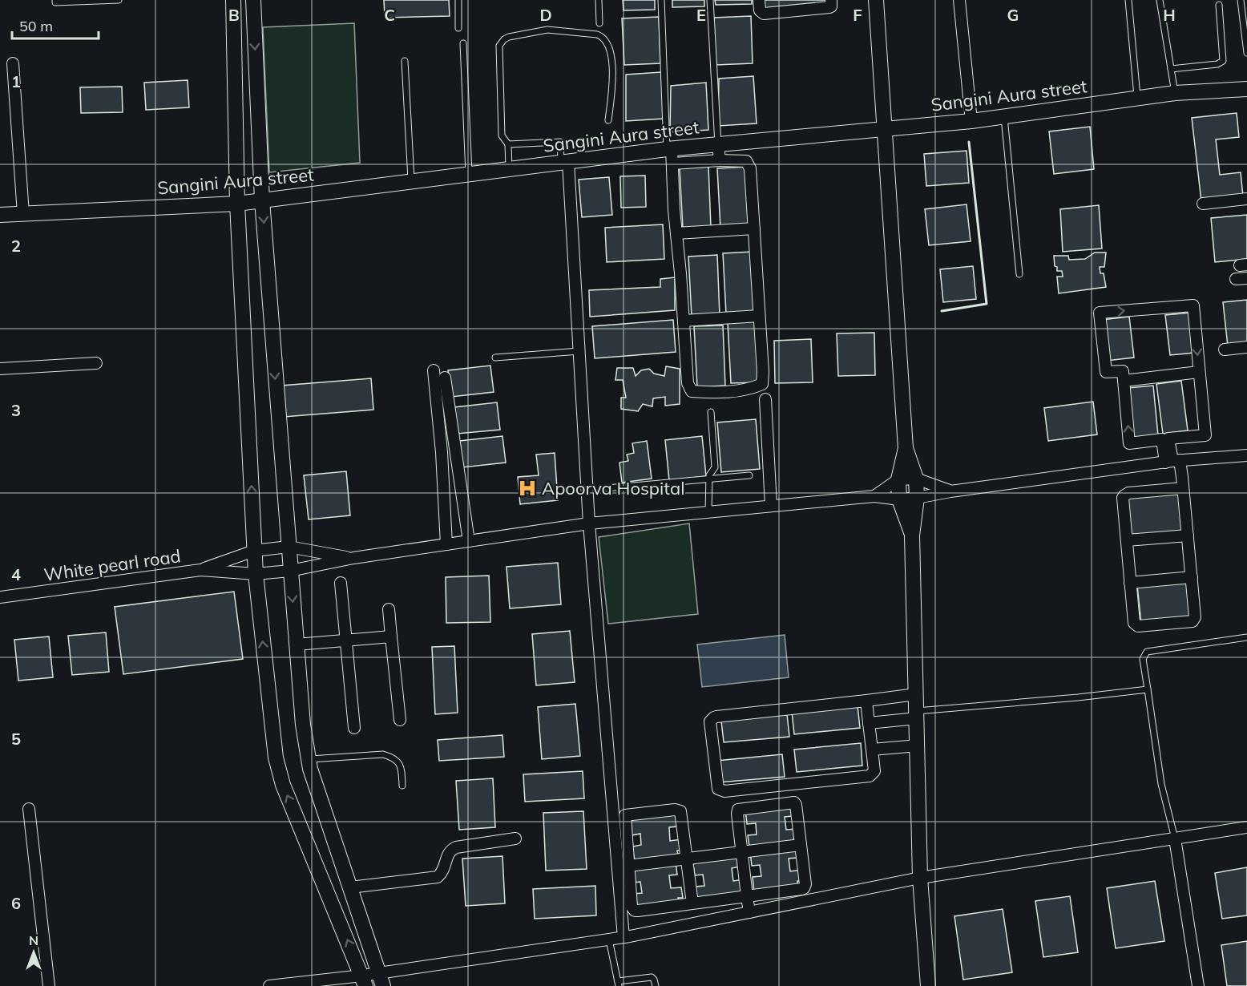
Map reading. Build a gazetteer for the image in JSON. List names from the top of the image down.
{
  "streets": {
    "street": ["Sangini Aura street", "White pearl road"]
  },
  "places": {
    "hospital": ["Apoorva Hospital"]
  },
  "scale_bar": "50 m",
  "north": "top",
  "grid": {
    "columns": [
      "B",
      "C",
      "D",
      "E",
      "F",
      "G",
      "H"
    ],
    "rows": [
      "1",
      "2",
      "3",
      "4",
      "5",
      "6"
    ]
  }
}
